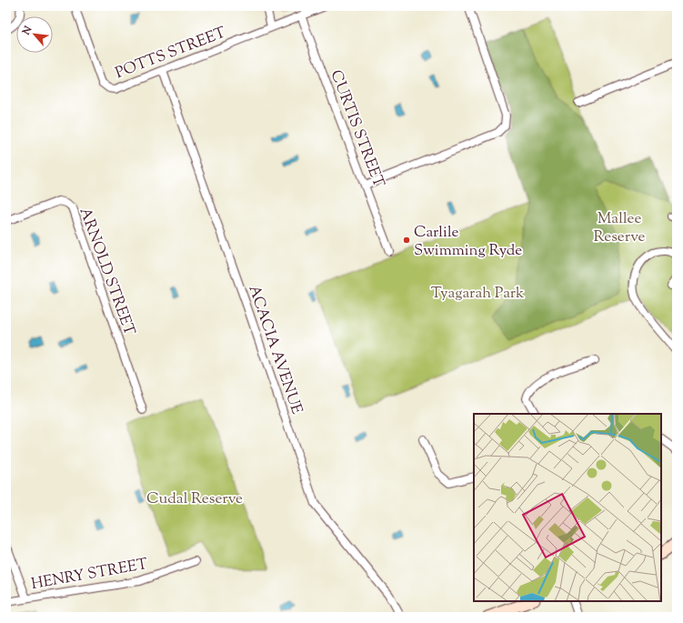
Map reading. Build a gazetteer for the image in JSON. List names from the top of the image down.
{
  "streets": {
    "street": [
      "POTTS STREET",
      "CURTIS STREET",
      "ARNOLD STREET",
      "ACACIA AVENUE",
      "HENRY STREET"
    ]
  },
  "crossings": [
    ["POTTS STREET", "CURTIS STREET"],
    ["POTTS STREET", "ACACIA AVENUE"]
  ],
  "parks": ["Mallee Reserve", "Tyagarah Park", "Cudal Reserve"],
  "places": ["Carlile Swimming Ryde"],
  "north": "top left"
}
